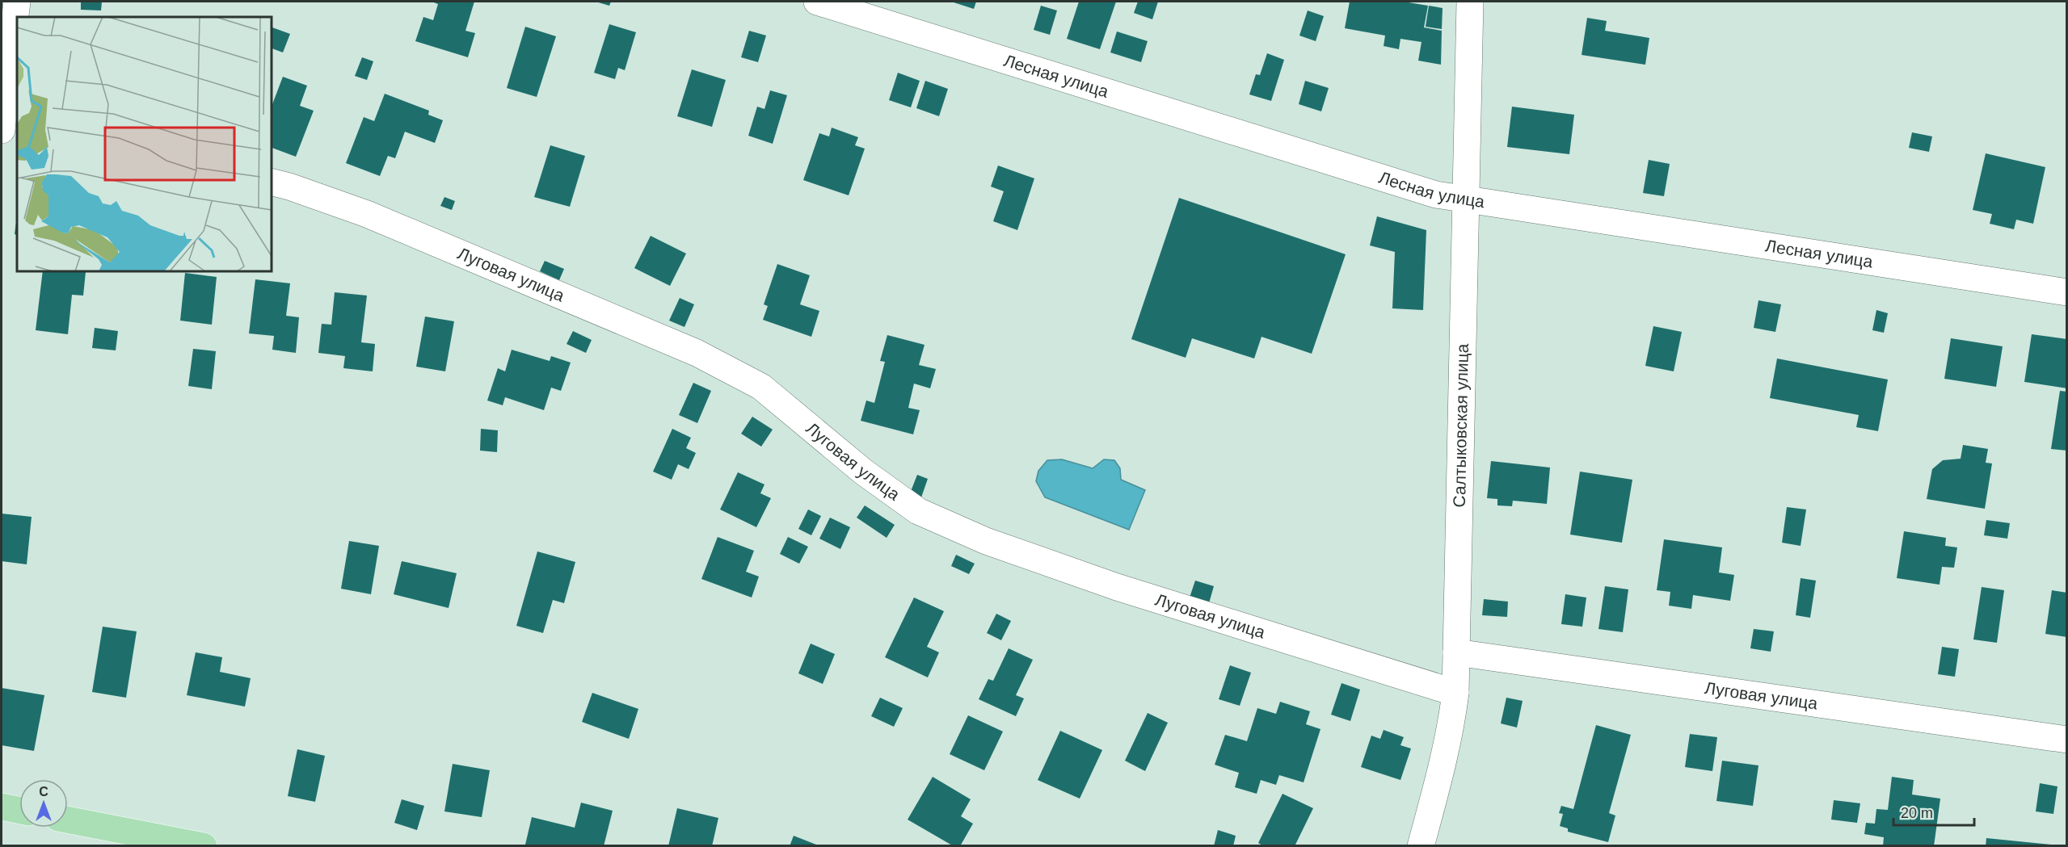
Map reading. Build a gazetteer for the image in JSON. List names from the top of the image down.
{
  "streets": {
    "street": ["Лесная улица", "Луговая улица", "Салтыковская улица"]
  },
  "crossings": [
    ["Лесная улица", "Салтыковская улица"],
    ["Луговая улица", "Салтыковская улица"]
  ],
  "scale_bar": "20 m",
  "north": "top"
}
